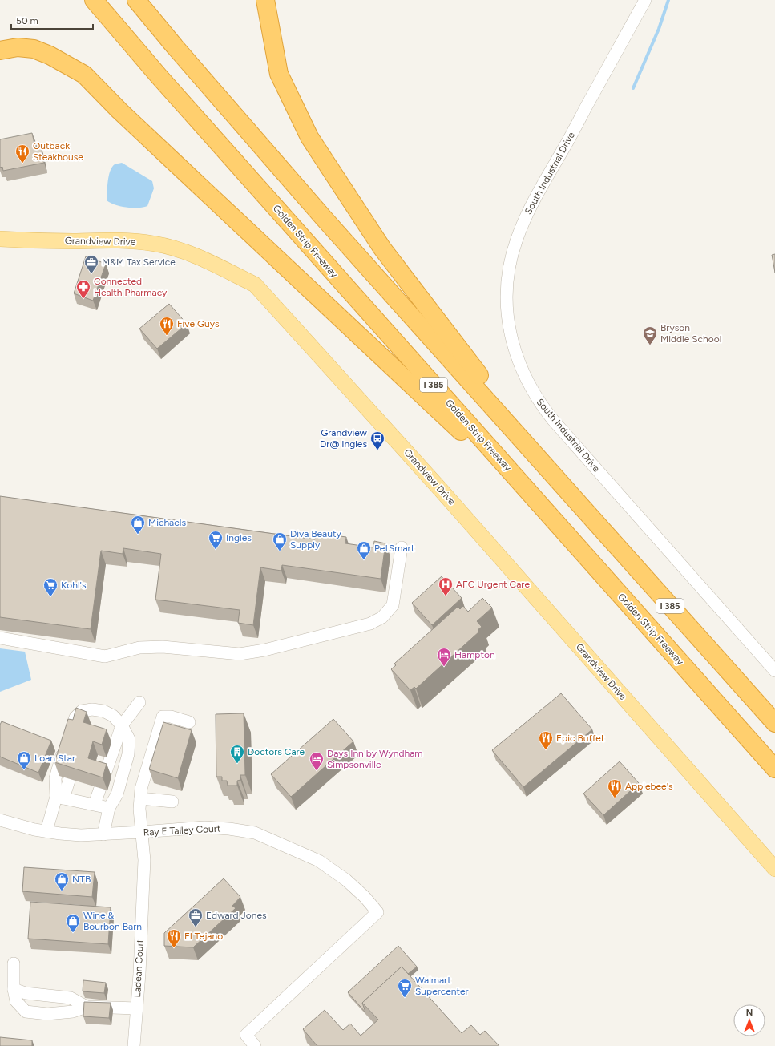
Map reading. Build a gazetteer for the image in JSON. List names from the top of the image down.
{
  "streets": {
    "highway": ["Golden Strip Freeway", "I 385"],
    "main road": ["Grandview Drive"],
    "street": ["South Industrial Drive", "Ray E Talley Court", "Ladean Court"]
  },
  "crossings": [
    ["Ray E Talley Court", "Ladean Court"]
  ],
  "places": {
    "restaurant": [
      "Outback Steakhouse",
      "Five Guys",
      "Epic Buffet",
      "Applebee's",
      "El Tejano"
    ],
    "office": ["M&M Tax Service", "Edward Jones"],
    "pharmacy": ["Connected Health Pharmacy"],
    "school or university": ["Bryson Middle School"],
    "bus stop": ["Grandview Dr@ Ingles"],
    "shop": [
      "Michaels",
      "Diva Beauty Supply",
      "PetSmart",
      "Loan Star",
      "NTB",
      "Wine & Bourbon Barn"
    ],
    "supermarket": ["Ingles", "Kohl's", "Walmart Supercenter"],
    "hospital": ["AFC Urgent Care"],
    "hotel": ["Hampton", "Days Inn by Wyndham Simpsonville"],
    "building": ["Doctors Care"]
  },
  "scale_bar": "50 m",
  "north": "top"
}
